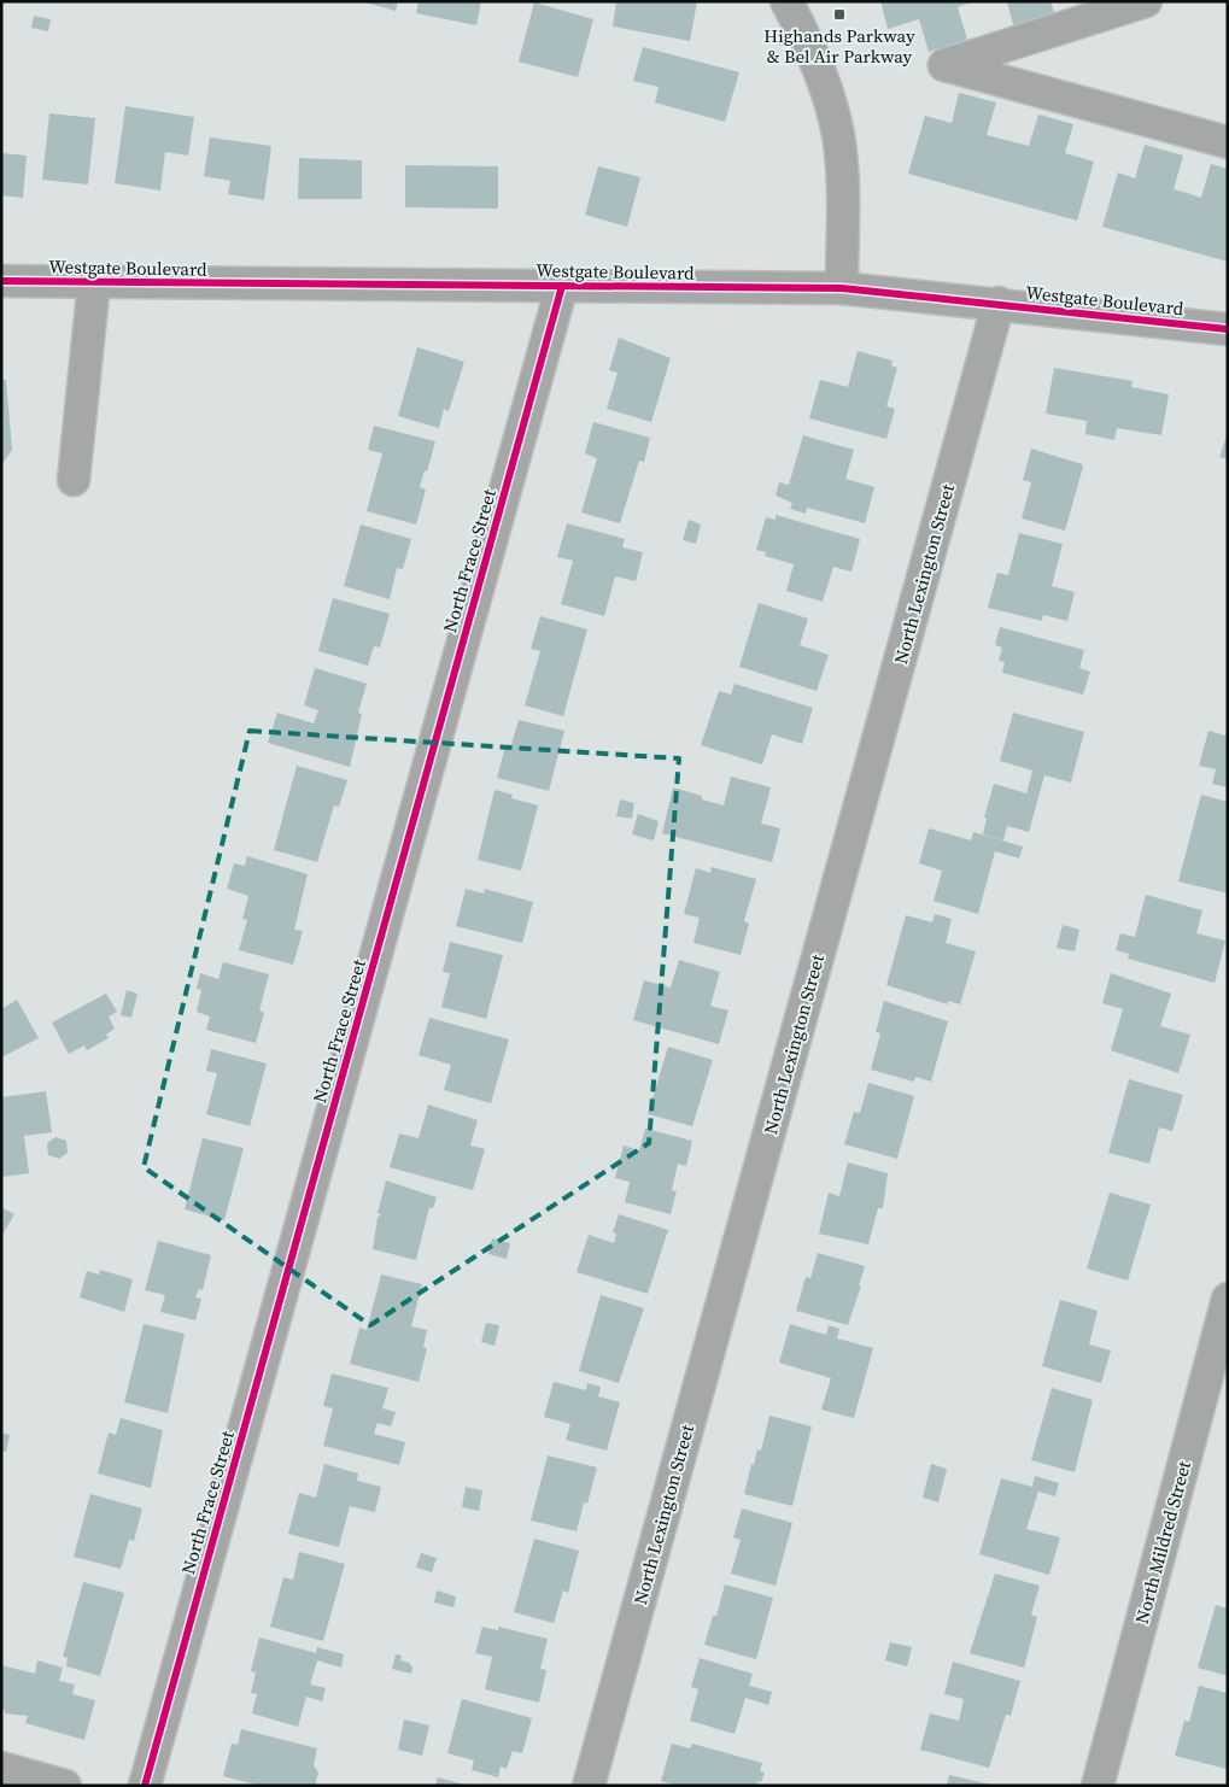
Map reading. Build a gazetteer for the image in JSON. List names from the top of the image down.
{
  "streets": {
    "street": [
      "Westgate Boulevard",
      "North Frace Street",
      "North Lexington Street",
      "North Mildred Street"
    ]
  },
  "crossings": [
    ["Westgate Boulevard", "North Frace Street"],
    ["Westgate Boulevard", "North Lexington Street"]
  ],
  "places": {
    "transit": ["Highands Parkway & Bel Air Parkway"]
  }
}
